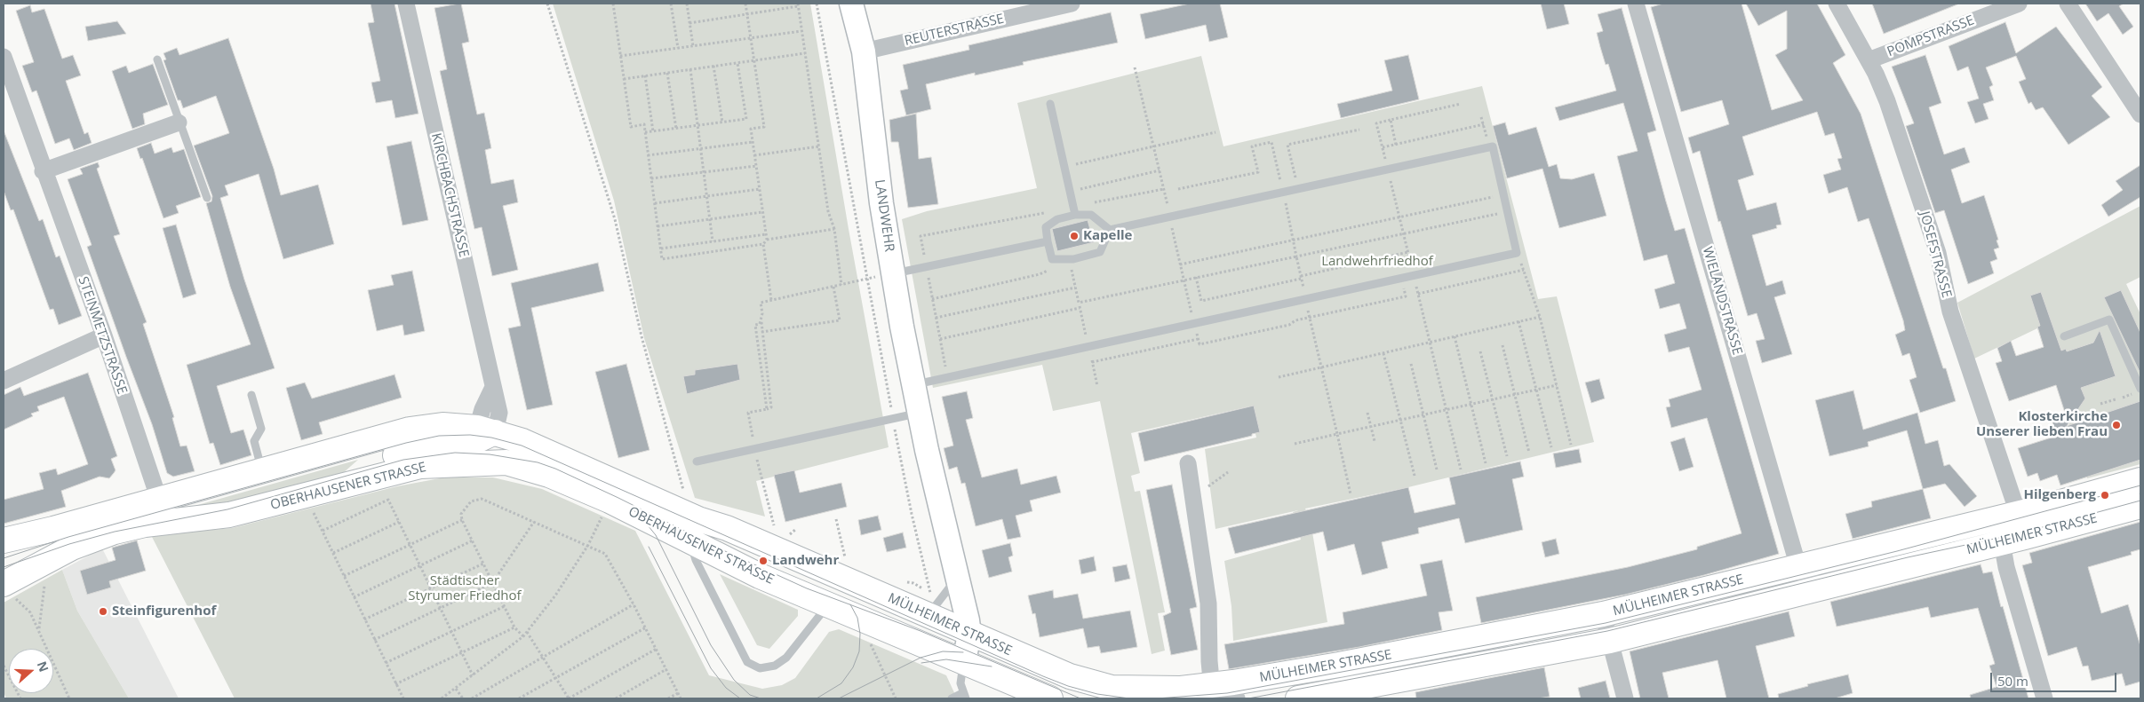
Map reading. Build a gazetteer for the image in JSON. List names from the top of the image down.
{
  "streets": {
    "main road": ["OBERHAUSENER STRASSE", "MÜLHEIMER STRASSE"],
    "street": [
      "REUTERSTRASSE",
      "POMPSTRASSE",
      "KIRCHBACHSTRASSE",
      "LANDWEHR",
      "JOSEFSTRASSE",
      "WIELANDSTRASSE",
      "STEINMETZSTRASSE"
    ]
  },
  "crossings": [
    ["REUTERSTRASSE", "LANDWEHR"],
    ["POMPSTRASSE", "JOSEFSTRASSE"],
    ["KIRCHBACHSTRASSE", "OBERHAUSENER STRASSE"],
    ["LANDWEHR", "MÜLHEIMER STRASSE"],
    ["JOSEFSTRASSE", "MÜLHEIMER STRASSE"],
    ["WIELANDSTRASSE", "MÜLHEIMER STRASSE"],
    ["STEINMETZSTRASSE", "OBERHAUSENER STRASSE"],
    ["OBERHAUSENER STRASSE", "MÜLHEIMER STRASSE"]
  ],
  "parks": ["Landwehrfriedhof", "Städtischer Styrumer Friedhof"],
  "places": [
    "Kapelle",
    "Klosterkirche Unserer lieben Frau",
    "Hilgenberg",
    "Landwehr",
    "Steinfigurenhof"
  ],
  "scale_bar": "50 m",
  "north": "right"
}
